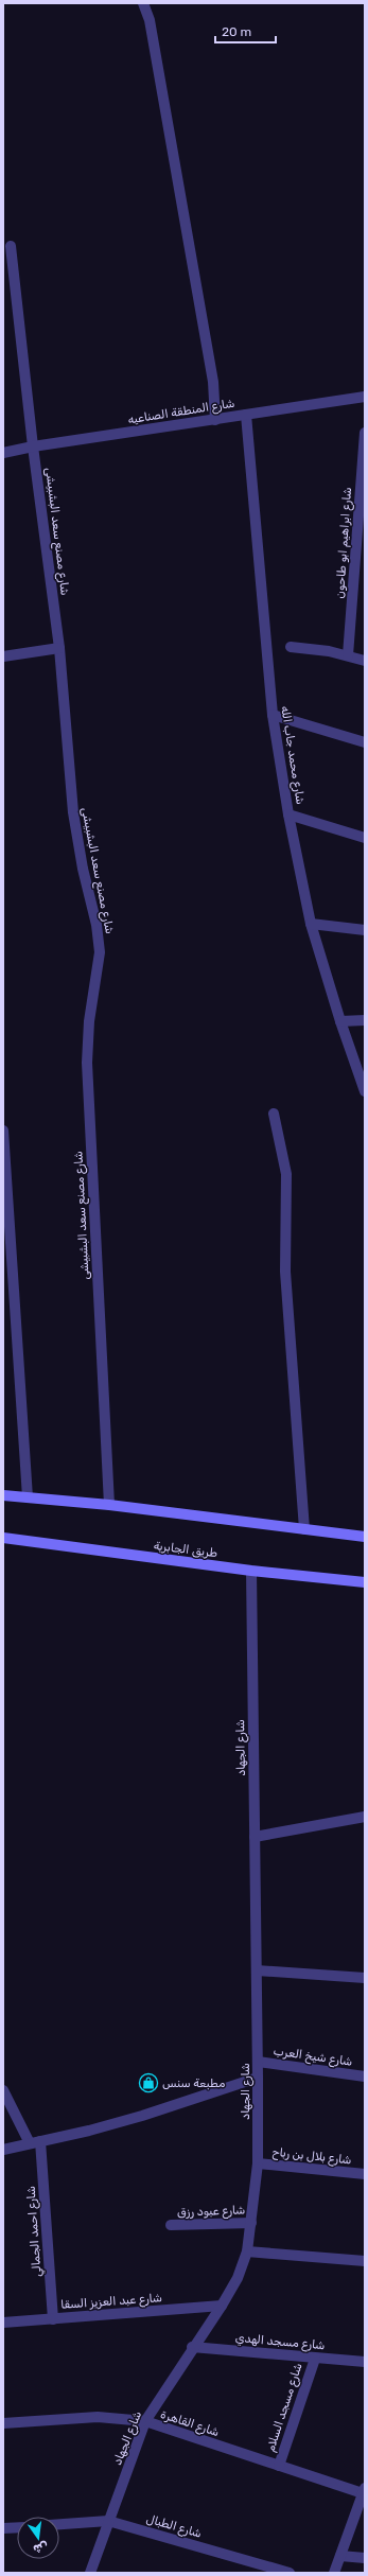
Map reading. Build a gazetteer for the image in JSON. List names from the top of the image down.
{
  "streets": {
    "street": [
      "شارع المنطقة الصناعيه",
      "شارع مصنع سعد البشبيشى",
      "شارع ابراهيم ابو طاحون",
      "شارع محمد جاب الله",
      "طريق الجابرية",
      "شارع الجهاد",
      "شارع شيخ العرب",
      "شارع بلال بن رباح",
      "شارع عبود رزق",
      "شارع احمد الجمالي",
      "شارع عبد العزيز السقا",
      "شارع مسجد الهدي",
      "شارع مسجد السلام",
      "شارع القاهرة",
      "شارع الطبال"
    ]
  },
  "crossings": [
    ["شارع المنطقة الصناعيه", "شارع مصنع سعد البشبيشى"],
    ["شارع المنطقة الصناعيه", "شارع محمد جاب الله"],
    ["طريق الجابرية", "شارع الجهاد"],
    ["شارع الجهاد", "شارع شيخ العرب"],
    ["شارع الجهاد", "شارع بلال بن رباح"],
    ["شارع الجهاد", "شارع عبود رزق"],
    ["شارع الجهاد", "شارع عبد العزيز السقا"],
    ["شارع الجهاد", "شارع مسجد الهدي"],
    ["شارع الجهاد", "شارع القاهرة"],
    ["شارع الجهاد", "شارع الطبال"],
    ["شارع احمد الجمالي", "شارع عبد العزيز السقا"],
    ["شارع مسجد الهدي", "شارع مسجد السلام"],
    ["شارع مسجد السلام", "شارع القاهرة"]
  ],
  "places": {
    "shop": ["مطبعة سنس"]
  },
  "scale_bar": "20 m",
  "north": "bottom"
}
